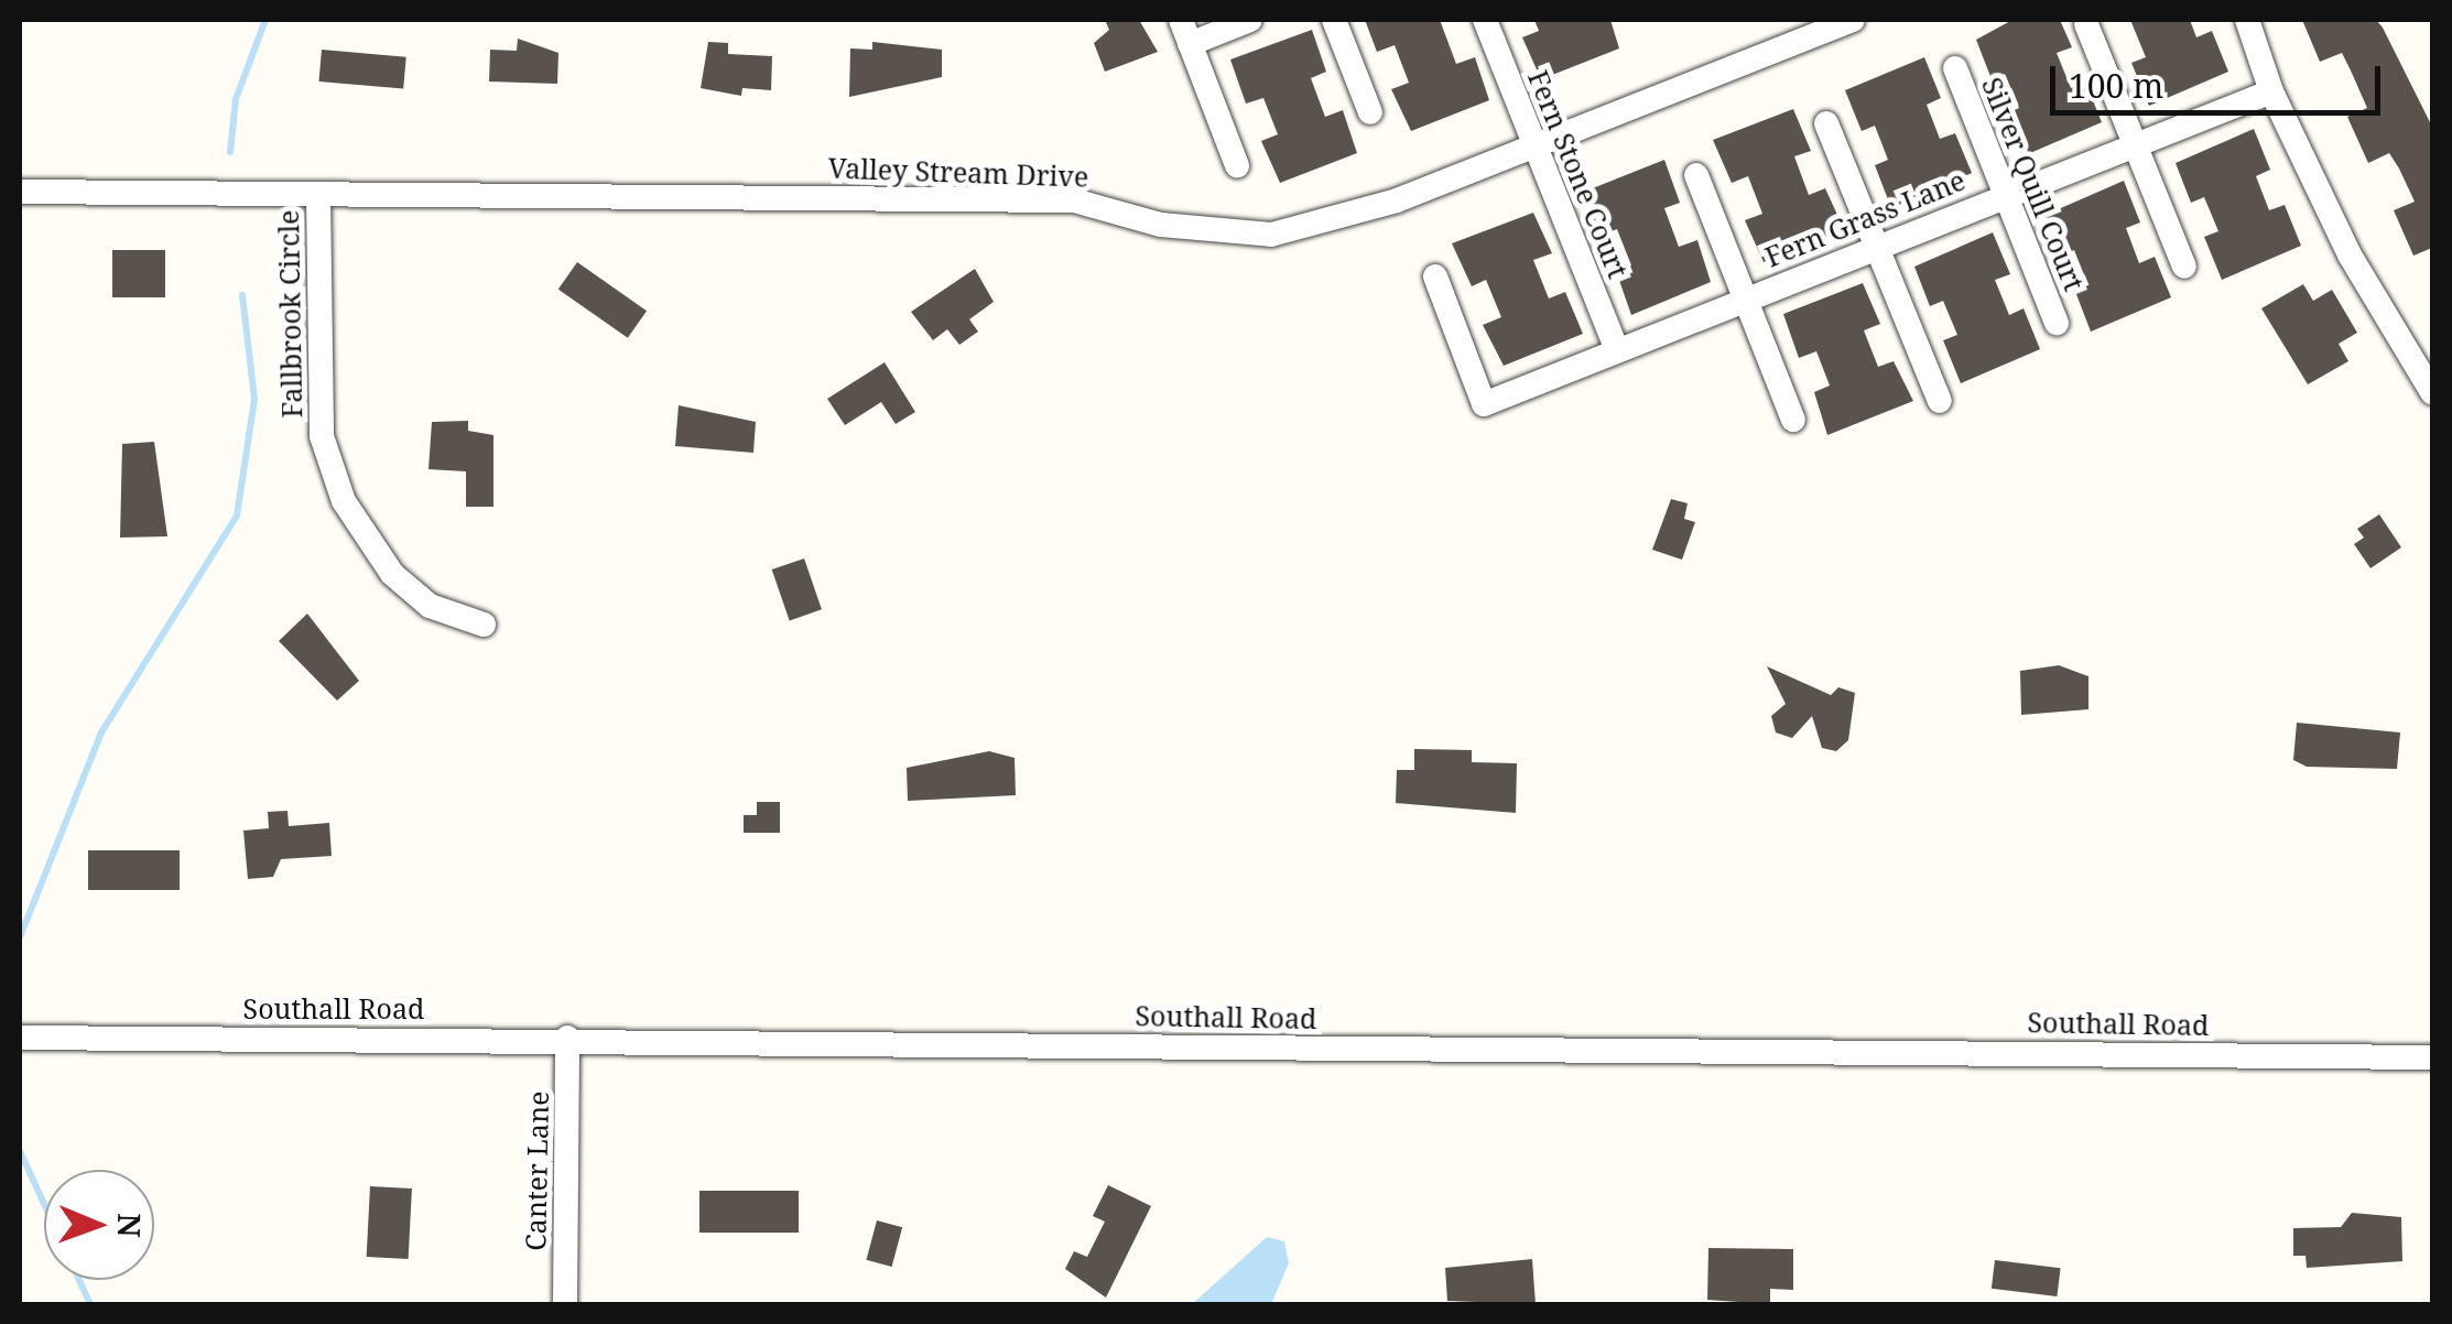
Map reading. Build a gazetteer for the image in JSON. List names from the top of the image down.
{
  "streets": {
    "street": [
      "Valley Stream Drive",
      "Fern Stone Court",
      "Silver Quill Court",
      "Fern Grass Lane",
      "Fallbrook Circle",
      "Southall Road",
      "Canter Lane"
    ]
  },
  "crossings": [
    ["Valley Stream Drive", "Fern Stone Court"],
    ["Valley Stream Drive", "Fallbrook Circle"],
    ["Fern Stone Court", "Fern Grass Lane"],
    ["Silver Quill Court", "Fern Grass Lane"],
    ["Southall Road", "Canter Lane"]
  ],
  "scale_bar": "100 m",
  "north": "right"
}
